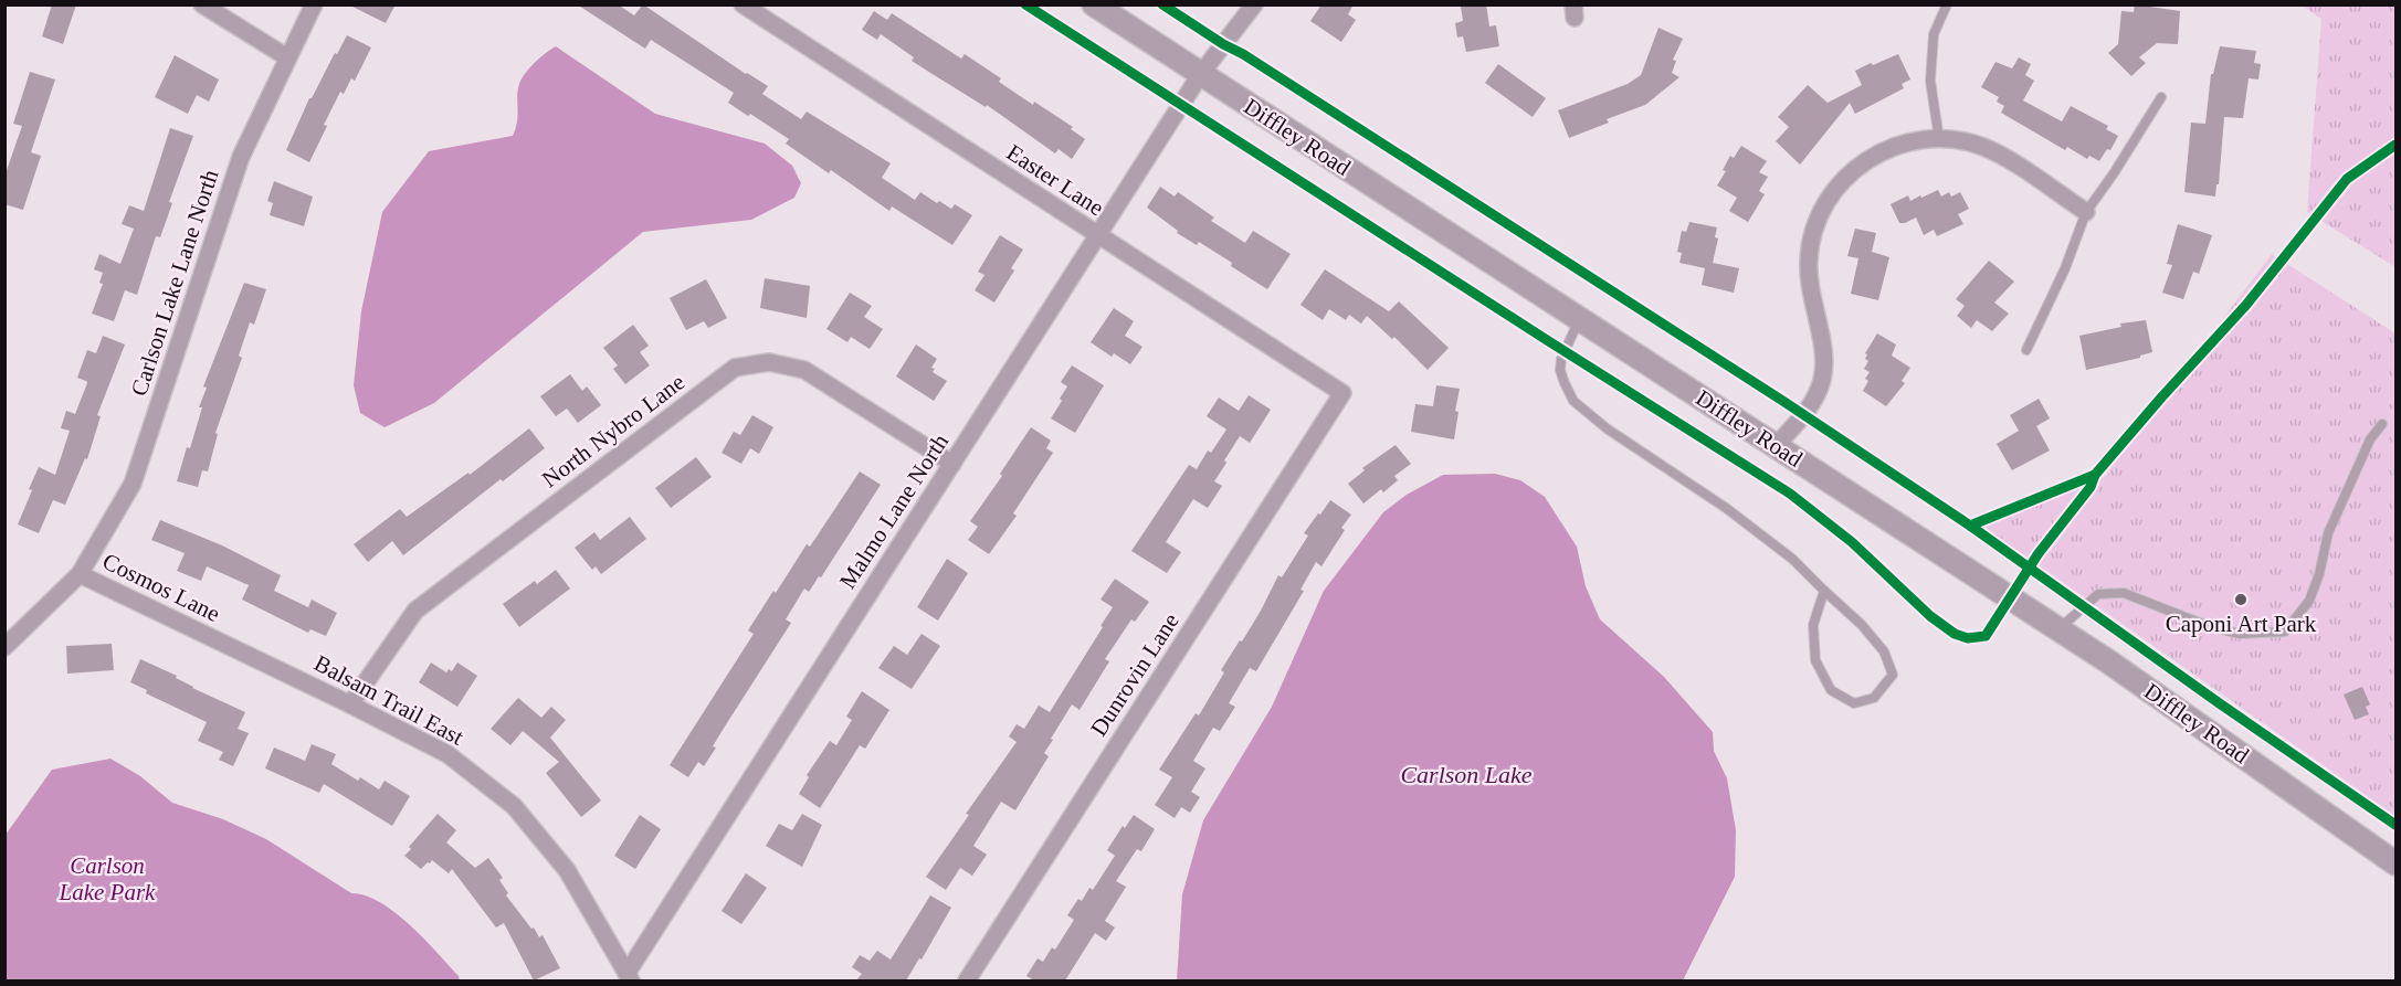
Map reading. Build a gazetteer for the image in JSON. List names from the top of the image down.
{
  "streets": {
    "main road": ["Diffley Road"],
    "street": [
      "Easter Lane",
      "Carlson Lake Lane North",
      "North Nybro Lane",
      "Malmo Lane North",
      "Cosmos Lane",
      "Dunrovin Lane",
      "Balsam Trail East"
    ]
  },
  "crossings": [
    ["Diffley Road", "Malmo Lane North"],
    ["Easter Lane", "Malmo Lane North"],
    ["Easter Lane", "Dunrovin Lane"],
    ["Carlson Lake Lane North", "Cosmos Lane"],
    ["North Nybro Lane", "Malmo Lane North"],
    ["North Nybro Lane", "Balsam Trail East"],
    ["Malmo Lane North", "Balsam Trail East"],
    ["Cosmos Lane", "Balsam Trail East"]
  ],
  "water": ["Carlson Lake"],
  "parks": ["Carlson Lake Park"],
  "places": ["Caponi Art Park"]
}
